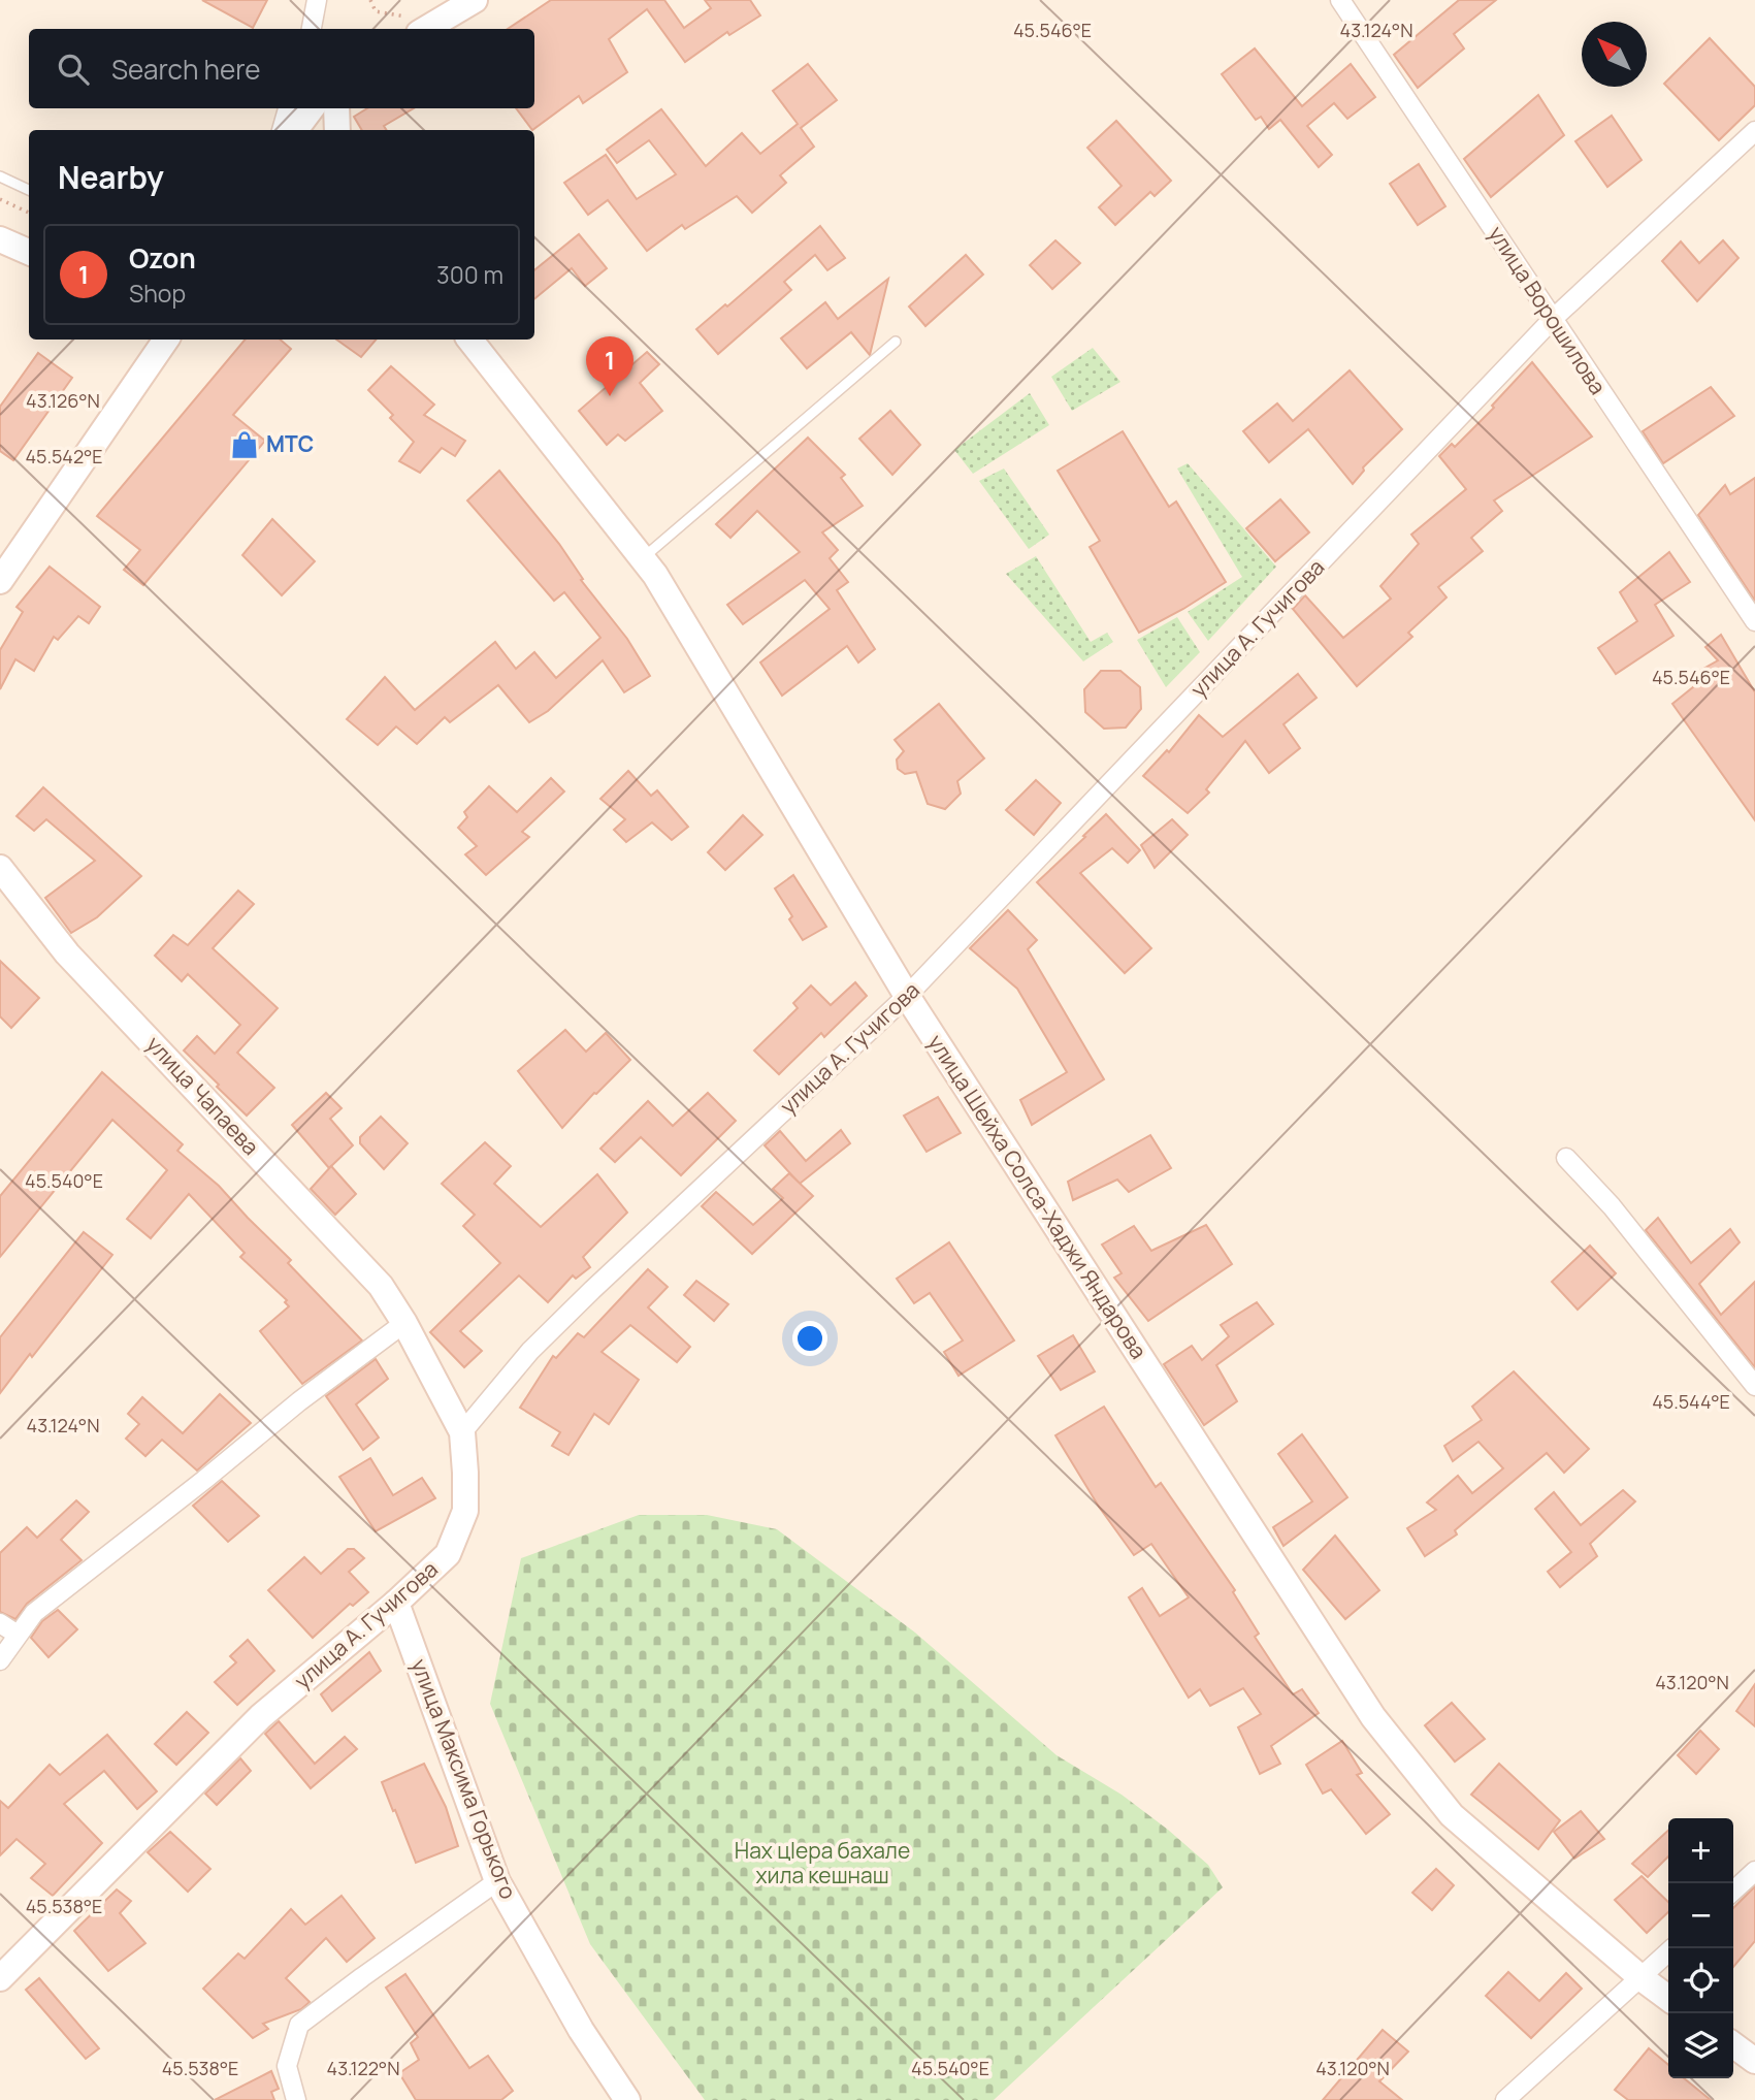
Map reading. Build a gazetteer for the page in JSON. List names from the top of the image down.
{
  "streets": {
    "street": [
      "улица Ворошилова",
      "улица А. Гучигова",
      "улица Чапаева",
      "улица Шейха Солса-Хаджи Яндарова",
      "улица Максима Горького"
    ]
  },
  "crossings": [
    ["улица Ворошилова", "улица А. Гучигова"],
    ["улица А. Гучигова", "улица Чапаева"],
    ["улица А. Гучигова", "улица Шейха Солса-Хаджи Яндарова"],
    ["улица А. Гучигова", "улица Максима Горького"]
  ],
  "parks": ["Нах цIера бахале хила кешнаш"],
  "places": {
    "shop": ["МТС"]
  },
  "north": "top left",
  "page": {
    "search": "Search here",
    "heading": "Nearby",
    "list": [
      {
        "mark": "1",
        "name": "Ozon",
        "note": "Shop",
        "value": "300 m"
      }
    ],
    "pins": "1",
    "map_buttons": ["+", "−"]
  },
  "coordinates": [
    "45.546°E",
    "43.124°N",
    "43.126°N",
    "45.542°E",
    "45.540°E",
    "45.544°E",
    "43.120°N",
    "45.538°E",
    "43.122°N"
  ]
}
